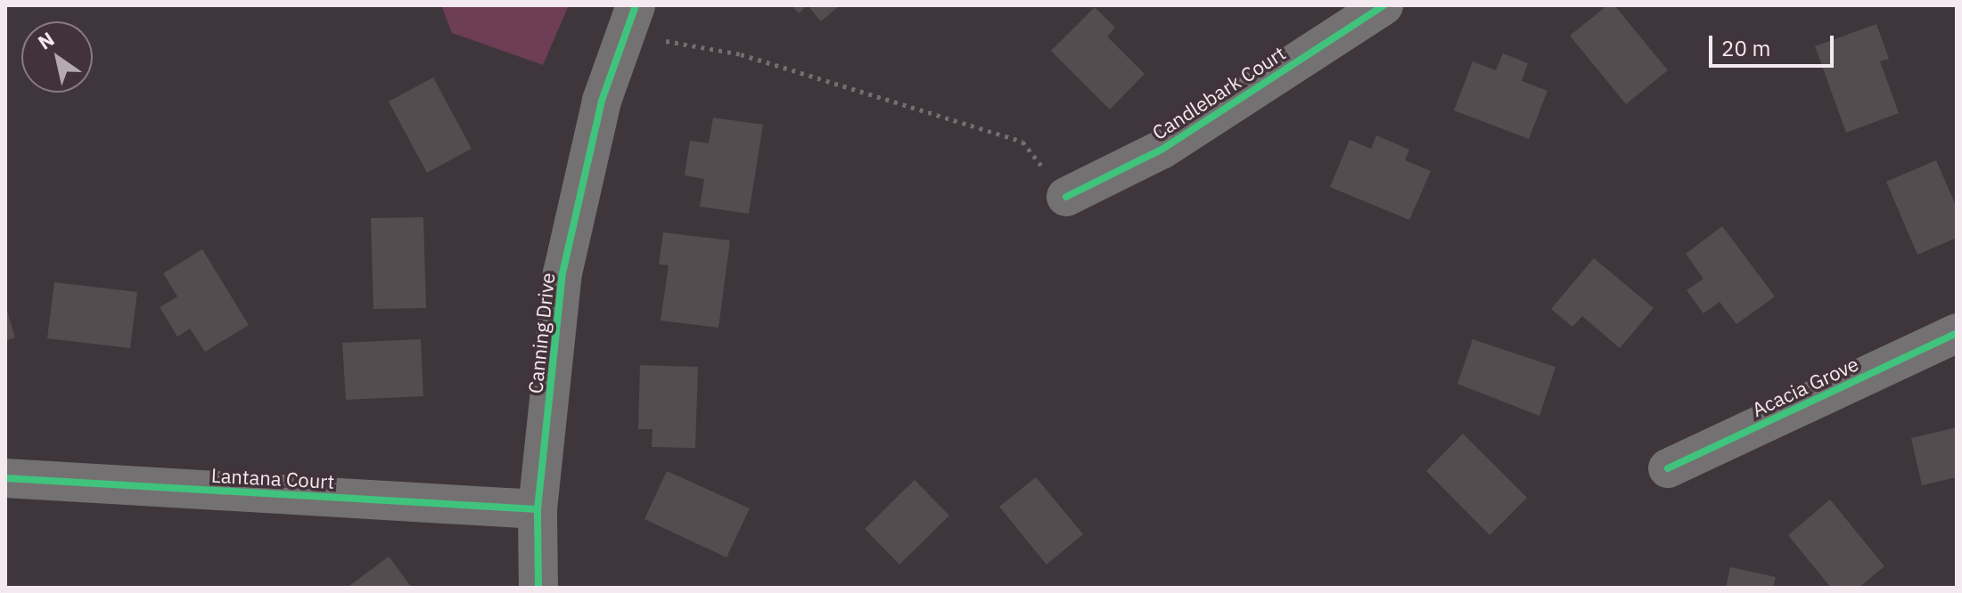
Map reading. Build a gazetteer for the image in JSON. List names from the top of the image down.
{
  "streets": {
    "street": [
      "Candlebark Court",
      "Canning Drive",
      "Acacia Grove",
      "Lantana Court"
    ]
  },
  "crossings": [
    ["Canning Drive", "Lantana Court"]
  ],
  "scale_bar": "20 m",
  "north": "top left"
}
